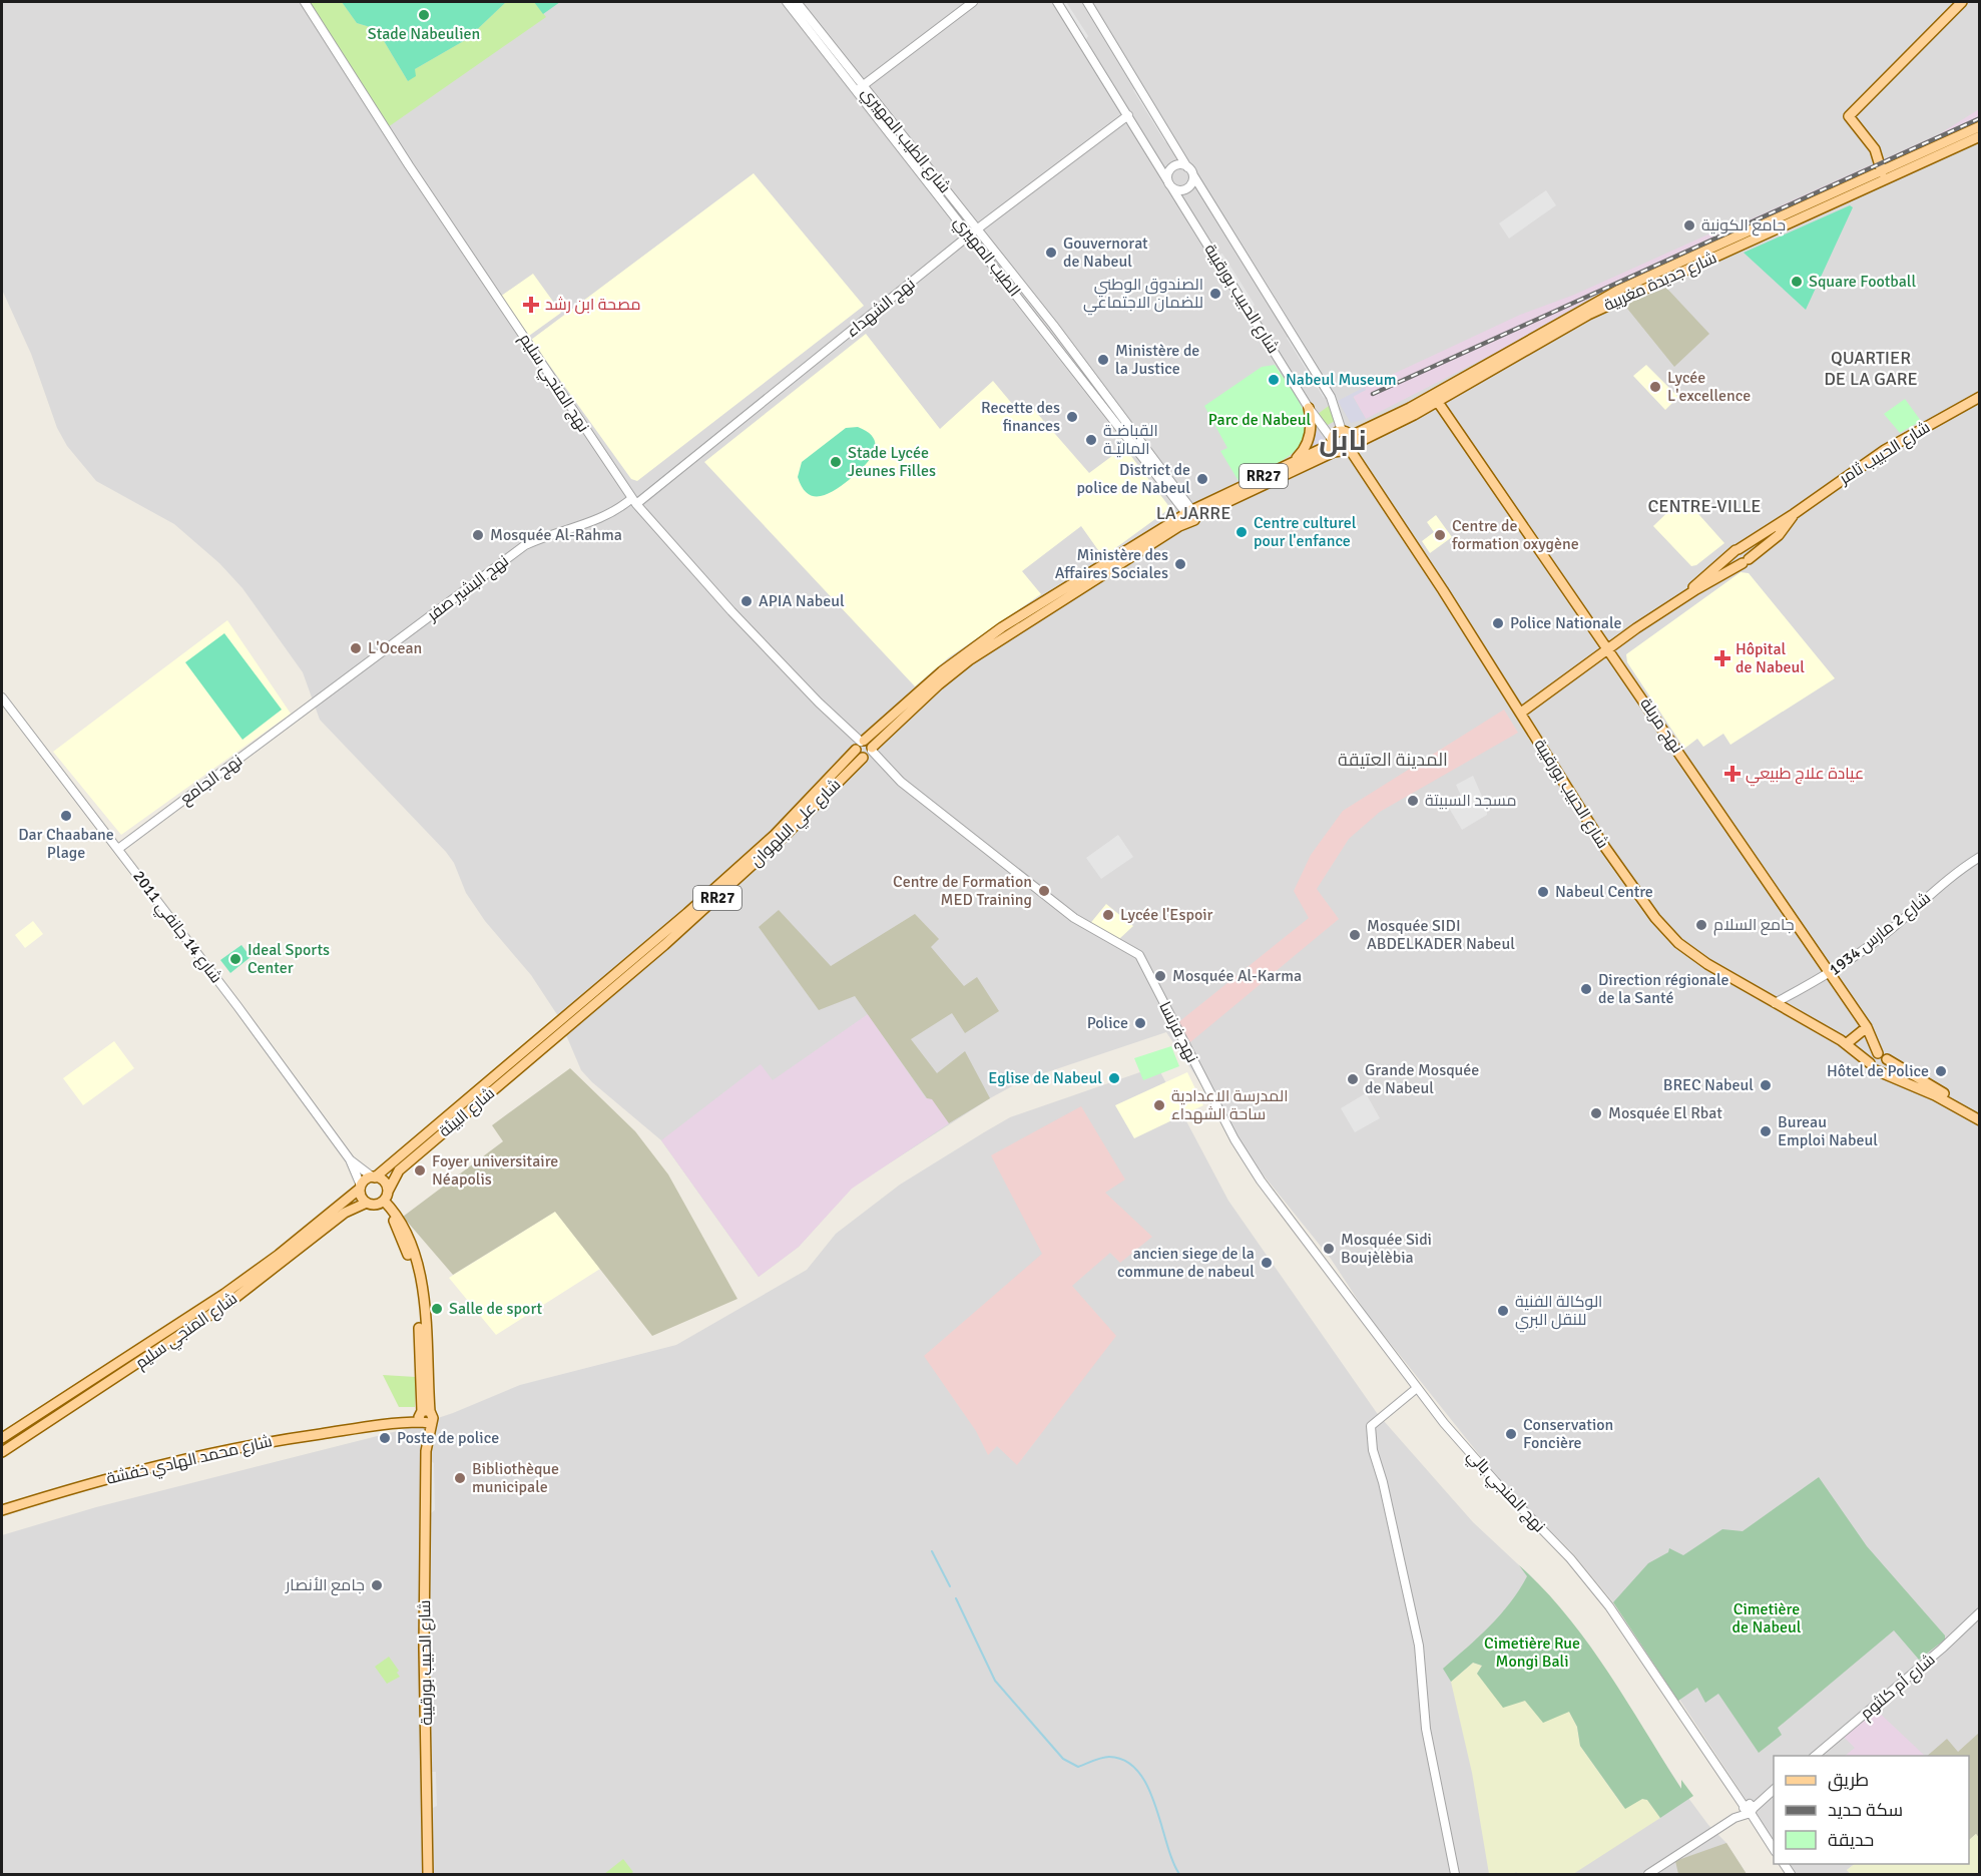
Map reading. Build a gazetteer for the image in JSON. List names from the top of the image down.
{
  "streets": {
    "main road": [
      "شارع جديدة مغربية",
      "شارع الحبيب بورقيبة",
      "شارع الحبيب ثامر",
      "RR27",
      "نهج مربلة",
      "شارع علي البلهوان",
      "شارع البيئة",
      "شارع المنجي سليم",
      "شارع محمد الهادي خفشة"
    ],
    "street": [
      "شارع الطيب المهيري",
      "نهج الشهداء",
      "نهج المنجي سليم",
      "نهج البشير صفر",
      "نهج الجامع",
      "شارع 14 جانفي 2011",
      "شارع 2 مارس 1934",
      "نهج فرنسا",
      "نهج المنجي بالي",
      "شارع أم كلثوم"
    ]
  },
  "crossings": [
    ["شارع الطيب المهيري", "نهج الشهداء"],
    ["شارع الطيب المهيري", "شارع علي البلهوان"],
    ["شارع جديدة مغربية", "شارع الحبيب بورقيبة"],
    ["شارع جديدة مغربية", "نهج مربلة"],
    ["شارع جديدة مغربية", "شارع علي البلهوان"],
    ["شارع الحبيب بورقيبة", "شارع الحبيب ثامر"],
    ["شارع الحبيب بورقيبة", "RR27"],
    ["شارع الحبيب بورقيبة", "شارع علي البلهوان"],
    ["شارع الحبيب بورقيبة", "شارع 2 مارس 1934"],
    ["شارع الحبيب بورقيبة", "شارع البيئة"],
    ["شارع الحبيب بورقيبة", "شارع المنجي سليم"],
    ["شارع الحبيب بورقيبة", "شارع محمد الهادي خفشة"],
    ["نهج الشهداء", "نهج المنجي سليم"],
    ["نهج الشهداء", "نهج البشير صفر"],
    ["نهج المنجي سليم", "نهج البشير صفر"],
    ["نهج المنجي سليم", "شارع علي البلهوان"],
    ["شارع الحبيب ثامر", "نهج مربلة"],
    ["RR27", "شارع علي البلهوان"],
    ["RR27", "شارع البيئة"],
    ["نهج البشير صفر", "نهج الجامع"],
    ["نهج مربلة", "شارع 2 مارس 1934"],
    ["نهج الجامع", "شارع 14 جانفي 2011"],
    ["شارع علي البلهوان", "نهج فرنسا"],
    ["نهج فرنسا", "نهج المنجي بالي"],
    ["شارع البيئة", "شارع المنجي سليم"]
  ],
  "districts": [
    "QUARTIER DE LA GARE",
    "نابل",
    "CENTRE-VILLE",
    "LA JARRE",
    "المدينة العتيقة"
  ],
  "parks": ["Parc de Nabeul", "Cimetière de Nabeul", "Cimetière Rue Mongi Bali"],
  "places": {
    "other": [
      "Stade Nabeulien",
      "جامع الكونية",
      "Gouvernorat de Nabeul",
      "Square Football",
      "الصندوق الوطني للضمان الاجتماعي",
      "Ministère de la Justice",
      "Nabeul Museum",
      "Lycée L'excellence",
      "Recette des finances",
      "القباضـة الماليّـة",
      "Stade Lycée Jeunes Filles",
      "District de police de Nabeul",
      "Centre culturel pour l'enfance",
      "Mosquée Al-Rahma",
      "Centre de formation oxygène",
      "Ministère des Affaires Sociales",
      "APIA Nabeul",
      "Police Nationale",
      "L'Ocean",
      "مسجد السبيتة",
      "Dar Chaabane Plage",
      "Centre de Formation MED Training",
      "Nabeul Centre",
      "Lycée l'Espoir",
      "جامع السلام",
      "Mosquée SIDI ABDELKADER Nabeul",
      "Ideal Sports Center",
      "Mosquée Al-Karma",
      "Direction régionale de la Santé",
      "Police",
      "Hôtel de Police",
      "Eglise de Nabeul",
      "Grande Mosquée de Nabeul",
      "BREC Nabeul",
      "المدرسة الاعدادية ساحة الشهداء",
      "Mosquée El Rbat",
      "Bureau Emploi Nabeul",
      "Foyer universitaire Néapolis",
      "Mosquée Sidi Boujèlèbia",
      "ancien siege de la commune de nabeul",
      "Salle de sport",
      "الوكالة الفنية للنقل البري",
      "Conservation Foncière",
      "Poste de police",
      "Bibliothèque municipale",
      "جامع الأنصار"
    ],
    "health": ["مصحة ابن رشد", "Hôpital de Nabeul", "عيادة علاج طبيعي"]
  },
  "legend": ["طريق", "سكة حديد", "حديقة"]
}
